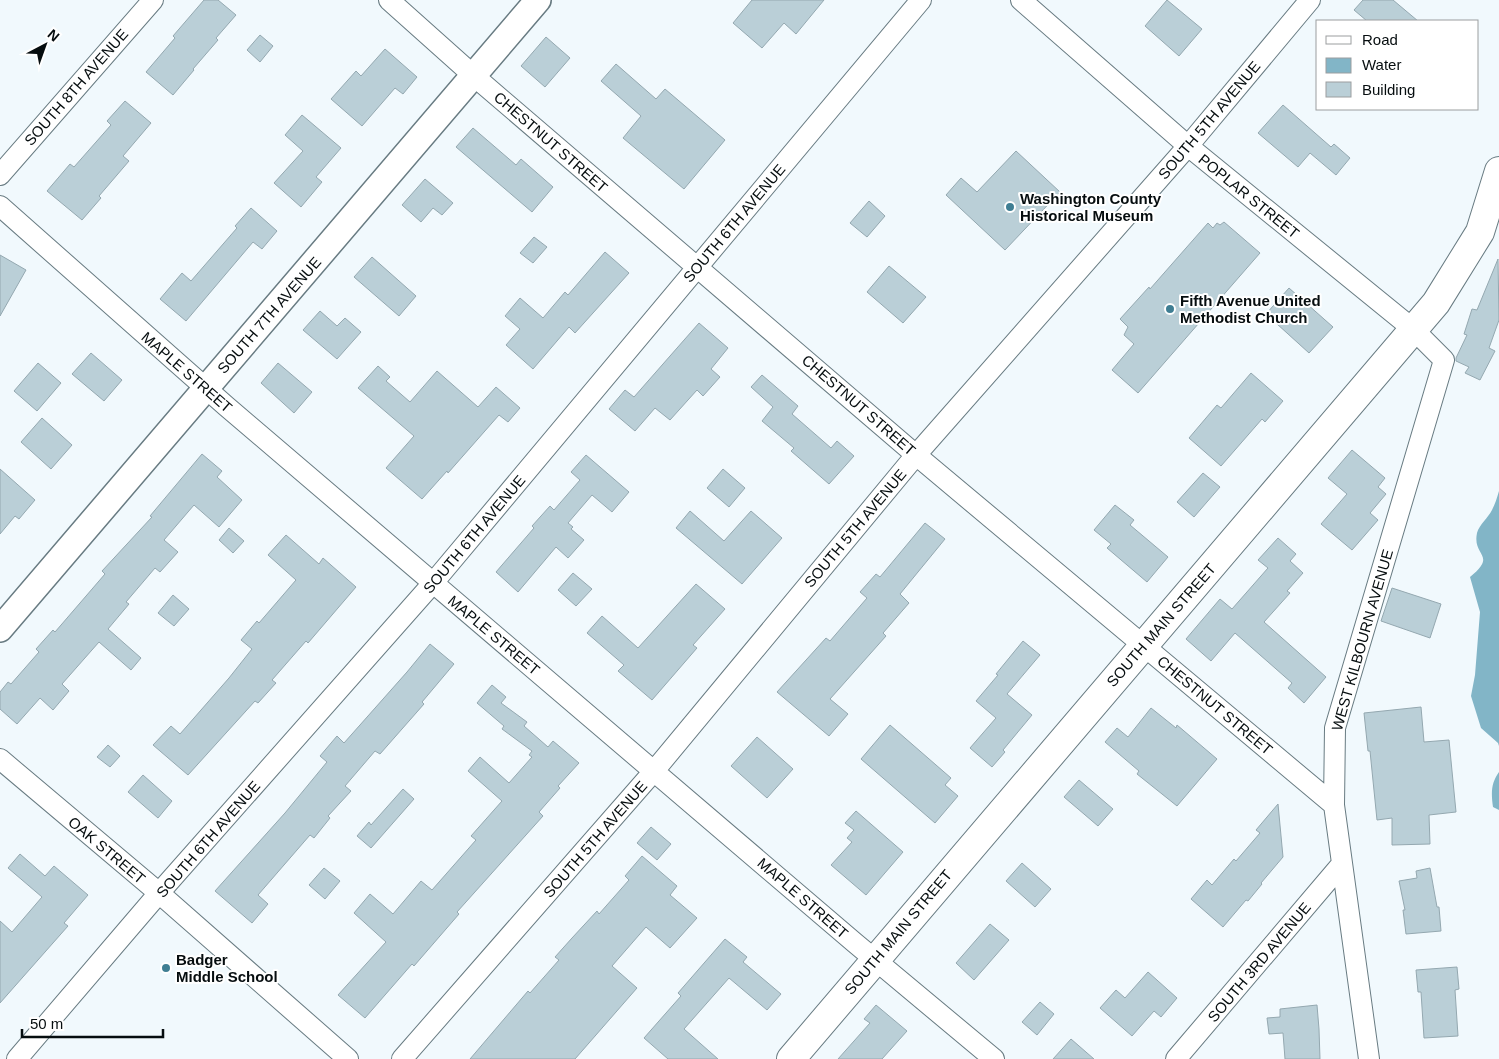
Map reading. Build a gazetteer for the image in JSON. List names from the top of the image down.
{
  "streets": {
    "main road": ["SOUTH MAIN STREET"],
    "street": [
      "SOUTH 8TH AVENUE",
      "SOUTH 5TH AVENUE",
      "CHESTNUT STREET",
      "POPLAR STREET",
      "SOUTH 6TH AVENUE",
      "SOUTH 7TH AVENUE",
      "MAPLE STREET",
      "WEST KILBOURN AVENUE",
      "OAK STREET",
      "SOUTH 3RD AVENUE"
    ]
  },
  "crossings": [
    ["SOUTH 5TH AVENUE", "CHESTNUT STREET"],
    ["SOUTH 5TH AVENUE", "POPLAR STREET"],
    ["SOUTH 5TH AVENUE", "MAPLE STREET"],
    ["CHESTNUT STREET", "SOUTH 6TH AVENUE"],
    ["CHESTNUT STREET", "SOUTH 7TH AVENUE"],
    ["CHESTNUT STREET", "SOUTH MAIN STREET"],
    ["CHESTNUT STREET", "WEST KILBOURN AVENUE"],
    ["POPLAR STREET", "SOUTH MAIN STREET"],
    ["POPLAR STREET", "WEST KILBOURN AVENUE"],
    ["SOUTH 6TH AVENUE", "MAPLE STREET"],
    ["SOUTH 6TH AVENUE", "OAK STREET"],
    ["SOUTH 7TH AVENUE", "MAPLE STREET"],
    ["MAPLE STREET", "SOUTH MAIN STREET"],
    ["SOUTH MAIN STREET", "WEST KILBOURN AVENUE"],
    ["WEST KILBOURN AVENUE", "SOUTH 3RD AVENUE"]
  ],
  "places": ["Washington County Historical Museum", "Fifth Avenue United Methodist Church", "Badger Middle School"],
  "legend": ["Road", "Water", "Building"],
  "scale_bar": "50 m",
  "north": "top right"
}
